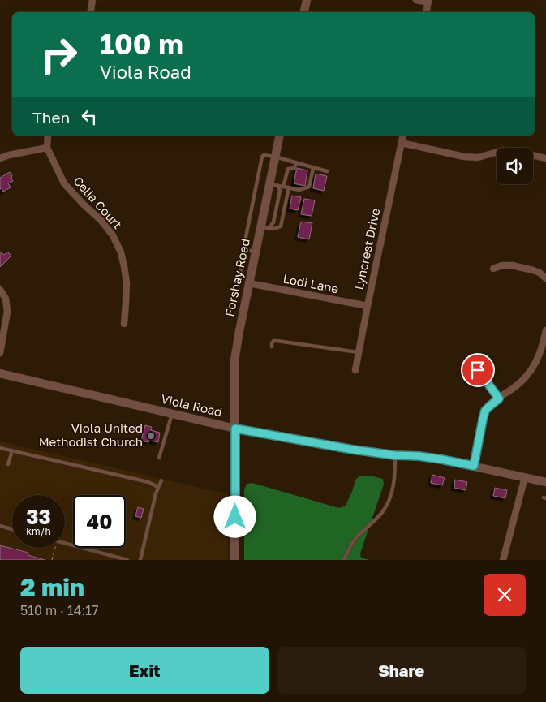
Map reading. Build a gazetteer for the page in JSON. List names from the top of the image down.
{
  "streets": {
    "street": [
      "Celia Court",
      "Lyncrest Drive",
      "Forshay Road",
      "Lodi Lane",
      "Viola Road"
    ]
  },
  "crossings": [
    ["Lyncrest Drive", "Lodi Lane"],
    ["Forshay Road", "Lodi Lane"],
    ["Forshay Road", "Viola Road"]
  ],
  "places": ["Viola United Methodist Church"],
  "page": {
    "turn": ["100 m", "Viola Road"],
    "then": "Then",
    "speed": "33 km/h",
    "limit": "40",
    "heading": ["2 min", "510 m · 14:17"],
    "buttons": ["Exit", "Share"]
  }
}
